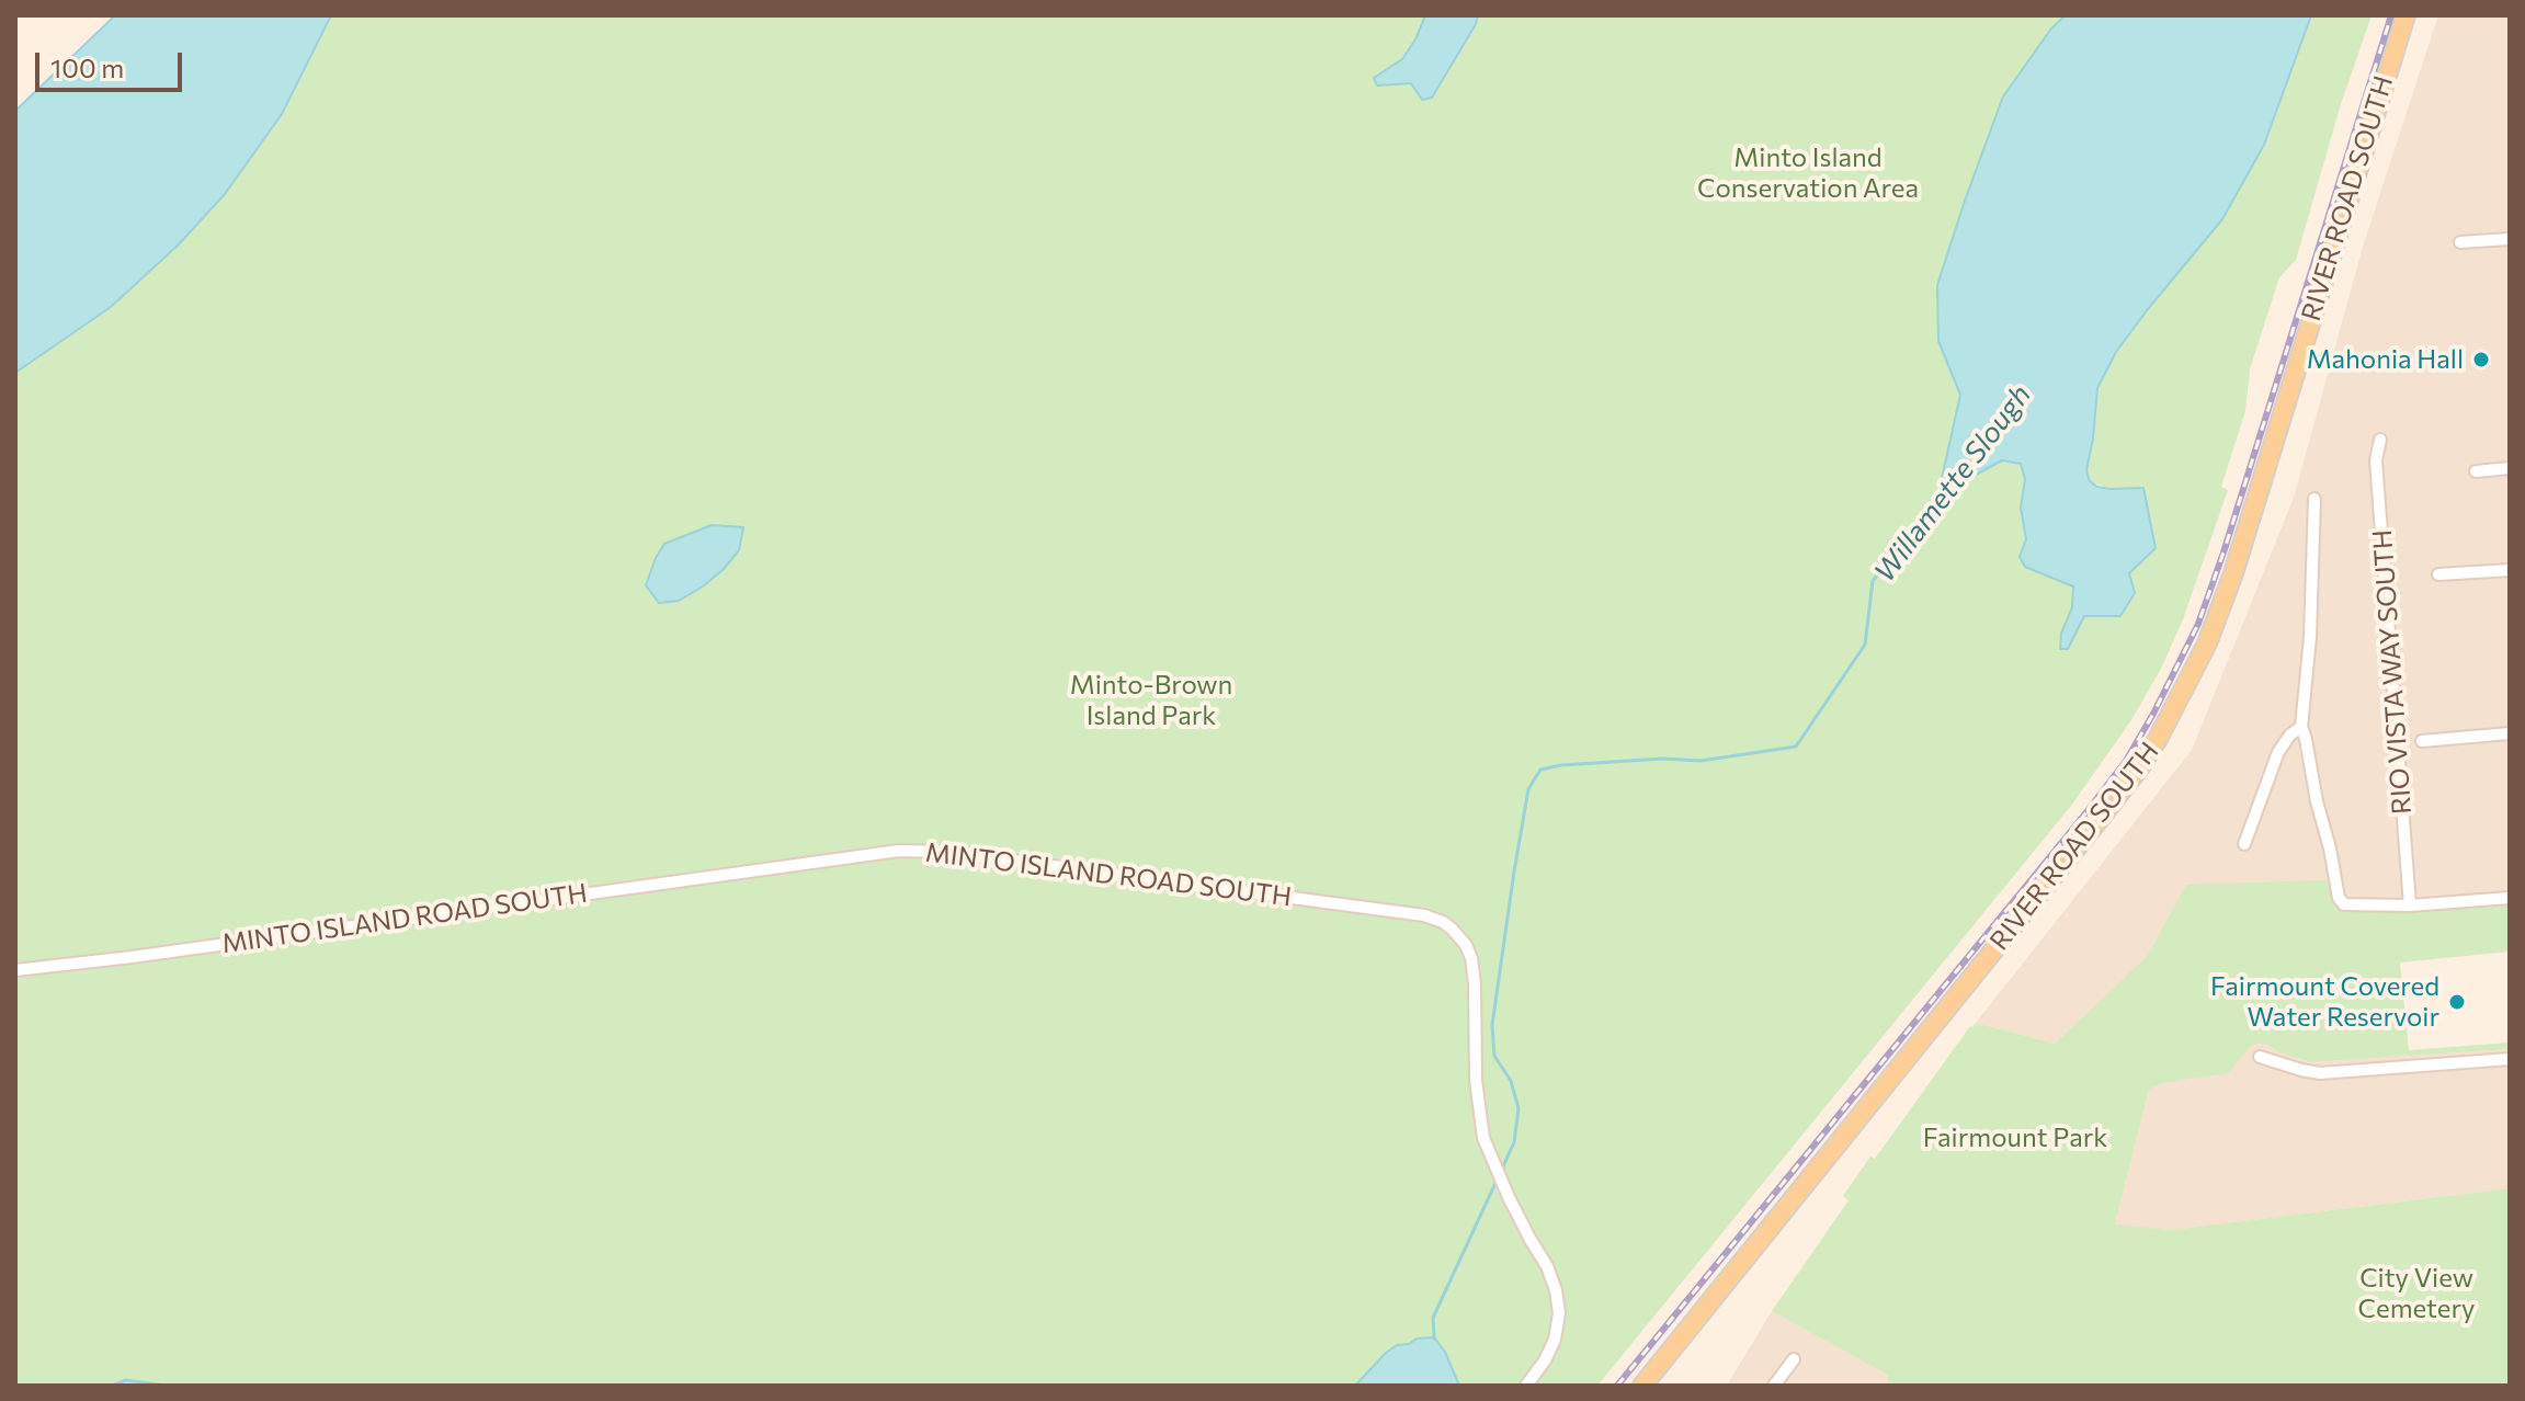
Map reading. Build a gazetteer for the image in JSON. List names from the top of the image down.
{
  "streets": {
    "main road": ["RIVER ROAD SOUTH"],
    "street": ["RIO VISTA WAY SOUTH", "MINTO ISLAND ROAD SOUTH"]
  },
  "water": ["Willamette Slough"],
  "parks": [
    "Minto Island Conservation Area",
    "Minto-Brown Island Park",
    "Fairmount Park",
    "City View Cemetery"
  ],
  "places": ["Mahonia Hall", "Fairmount Covered Water Reservoir"],
  "scale_bar": "100 m"
}
